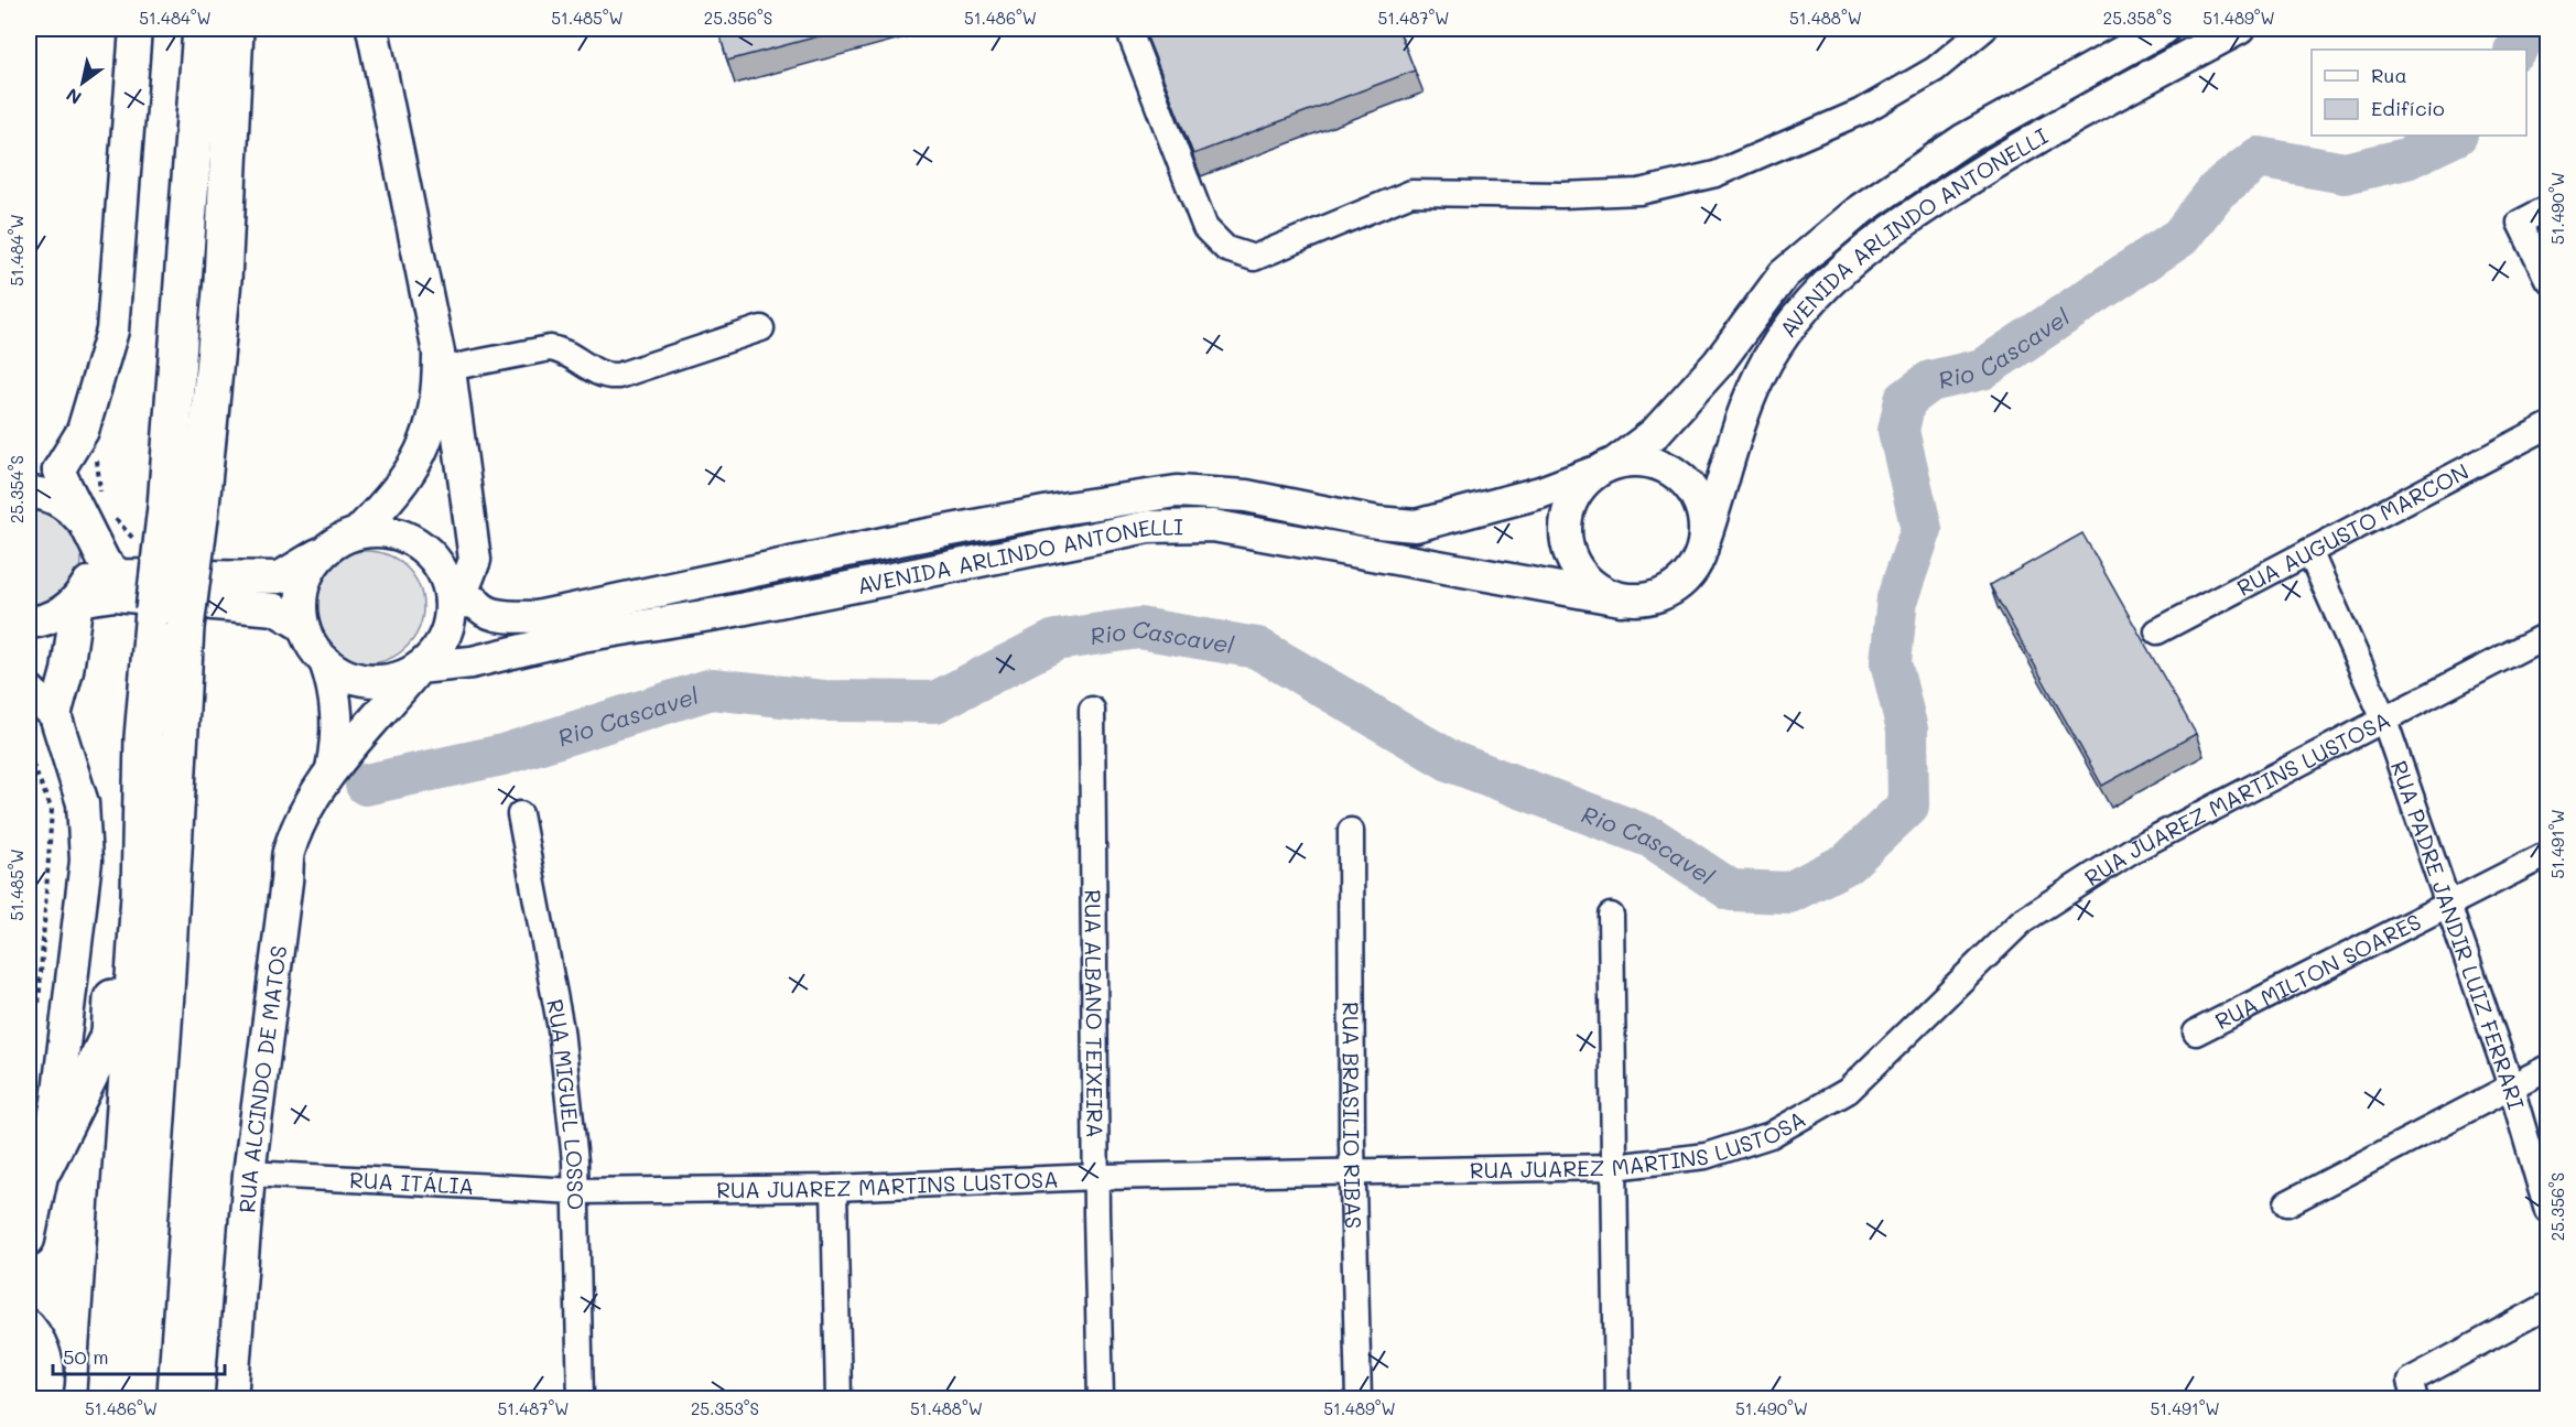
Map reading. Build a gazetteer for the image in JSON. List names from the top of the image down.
{
  "streets": {
    "main road": ["AVENIDA ARLINDO ANTONELLI", "RUA ALCINDO DE MATOS"],
    "street": [
      "RUA AUGUSTO MARCON",
      "RUA JUAREZ MARTINS LUSTOSA",
      "RUA PADRE JANDIR LUIZ FERRARI",
      "RUA MILTON SOARES",
      "RUA ALBANO TEIXEIRA",
      "RUA MIGUEL LOSSO",
      "RUA BRASILIO RIBAS",
      "RUA ITÁLIA"
    ]
  },
  "crossings": [
    ["AVENIDA ARLINDO ANTONELLI", "RUA ALCINDO DE MATOS"],
    ["RUA AUGUSTO MARCON", "RUA PADRE JANDIR LUIZ FERRARI"],
    ["RUA JUAREZ MARTINS LUSTOSA", "RUA PADRE JANDIR LUIZ FERRARI"],
    ["RUA JUAREZ MARTINS LUSTOSA", "RUA ALBANO TEIXEIRA"],
    ["RUA JUAREZ MARTINS LUSTOSA", "RUA MIGUEL LOSSO"],
    ["RUA JUAREZ MARTINS LUSTOSA", "RUA BRASILIO RIBAS"],
    ["RUA JUAREZ MARTINS LUSTOSA", "RUA ITÁLIA"],
    ["RUA PADRE JANDIR LUIZ FERRARI", "RUA MILTON SOARES"],
    ["RUA ALCINDO DE MATOS", "RUA ITÁLIA"],
    ["RUA MIGUEL LOSSO", "RUA ITÁLIA"]
  ],
  "water": ["Rio Cascavel"],
  "legend": ["Rua", "Edifício"],
  "scale_bar": "50 m",
  "north": "bottom left",
  "coordinates": [
    "51.484°W",
    "51.485°W",
    "25.356°S",
    "51.486°W",
    "51.487°W",
    "51.488°W",
    "25.358°S",
    "51.489°W",
    "51.490°W",
    "25.354°S",
    "51.491°W",
    "25.353°S"
  ]
}
